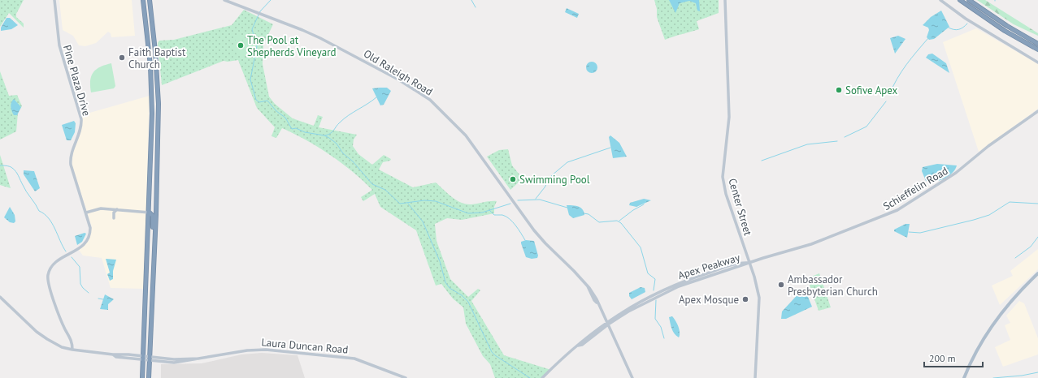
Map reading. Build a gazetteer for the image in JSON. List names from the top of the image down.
{
  "streets": {
    "street": [
      "Old Raleigh Road",
      "Pine Plaza Drive",
      "Schieffelin Road",
      "Center Street",
      "Apex Peakway",
      "Laura Duncan Road"
    ]
  },
  "crossings": [
    ["Old Raleigh Road", "Apex Peakway"],
    ["Pine Plaza Drive", "Laura Duncan Road"],
    ["Schieffelin Road", "Center Street"],
    ["Schieffelin Road", "Apex Peakway"],
    ["Center Street", "Apex Peakway"]
  ],
  "places": [
    "The Pool at Shepherds Vineyard",
    "Faith Baptist Church",
    "Sofive Apex",
    "Swimming Pool",
    "Ambassador Presbyterian Church",
    "Apex Mosque"
  ],
  "scale_bar": "200 m"
}
